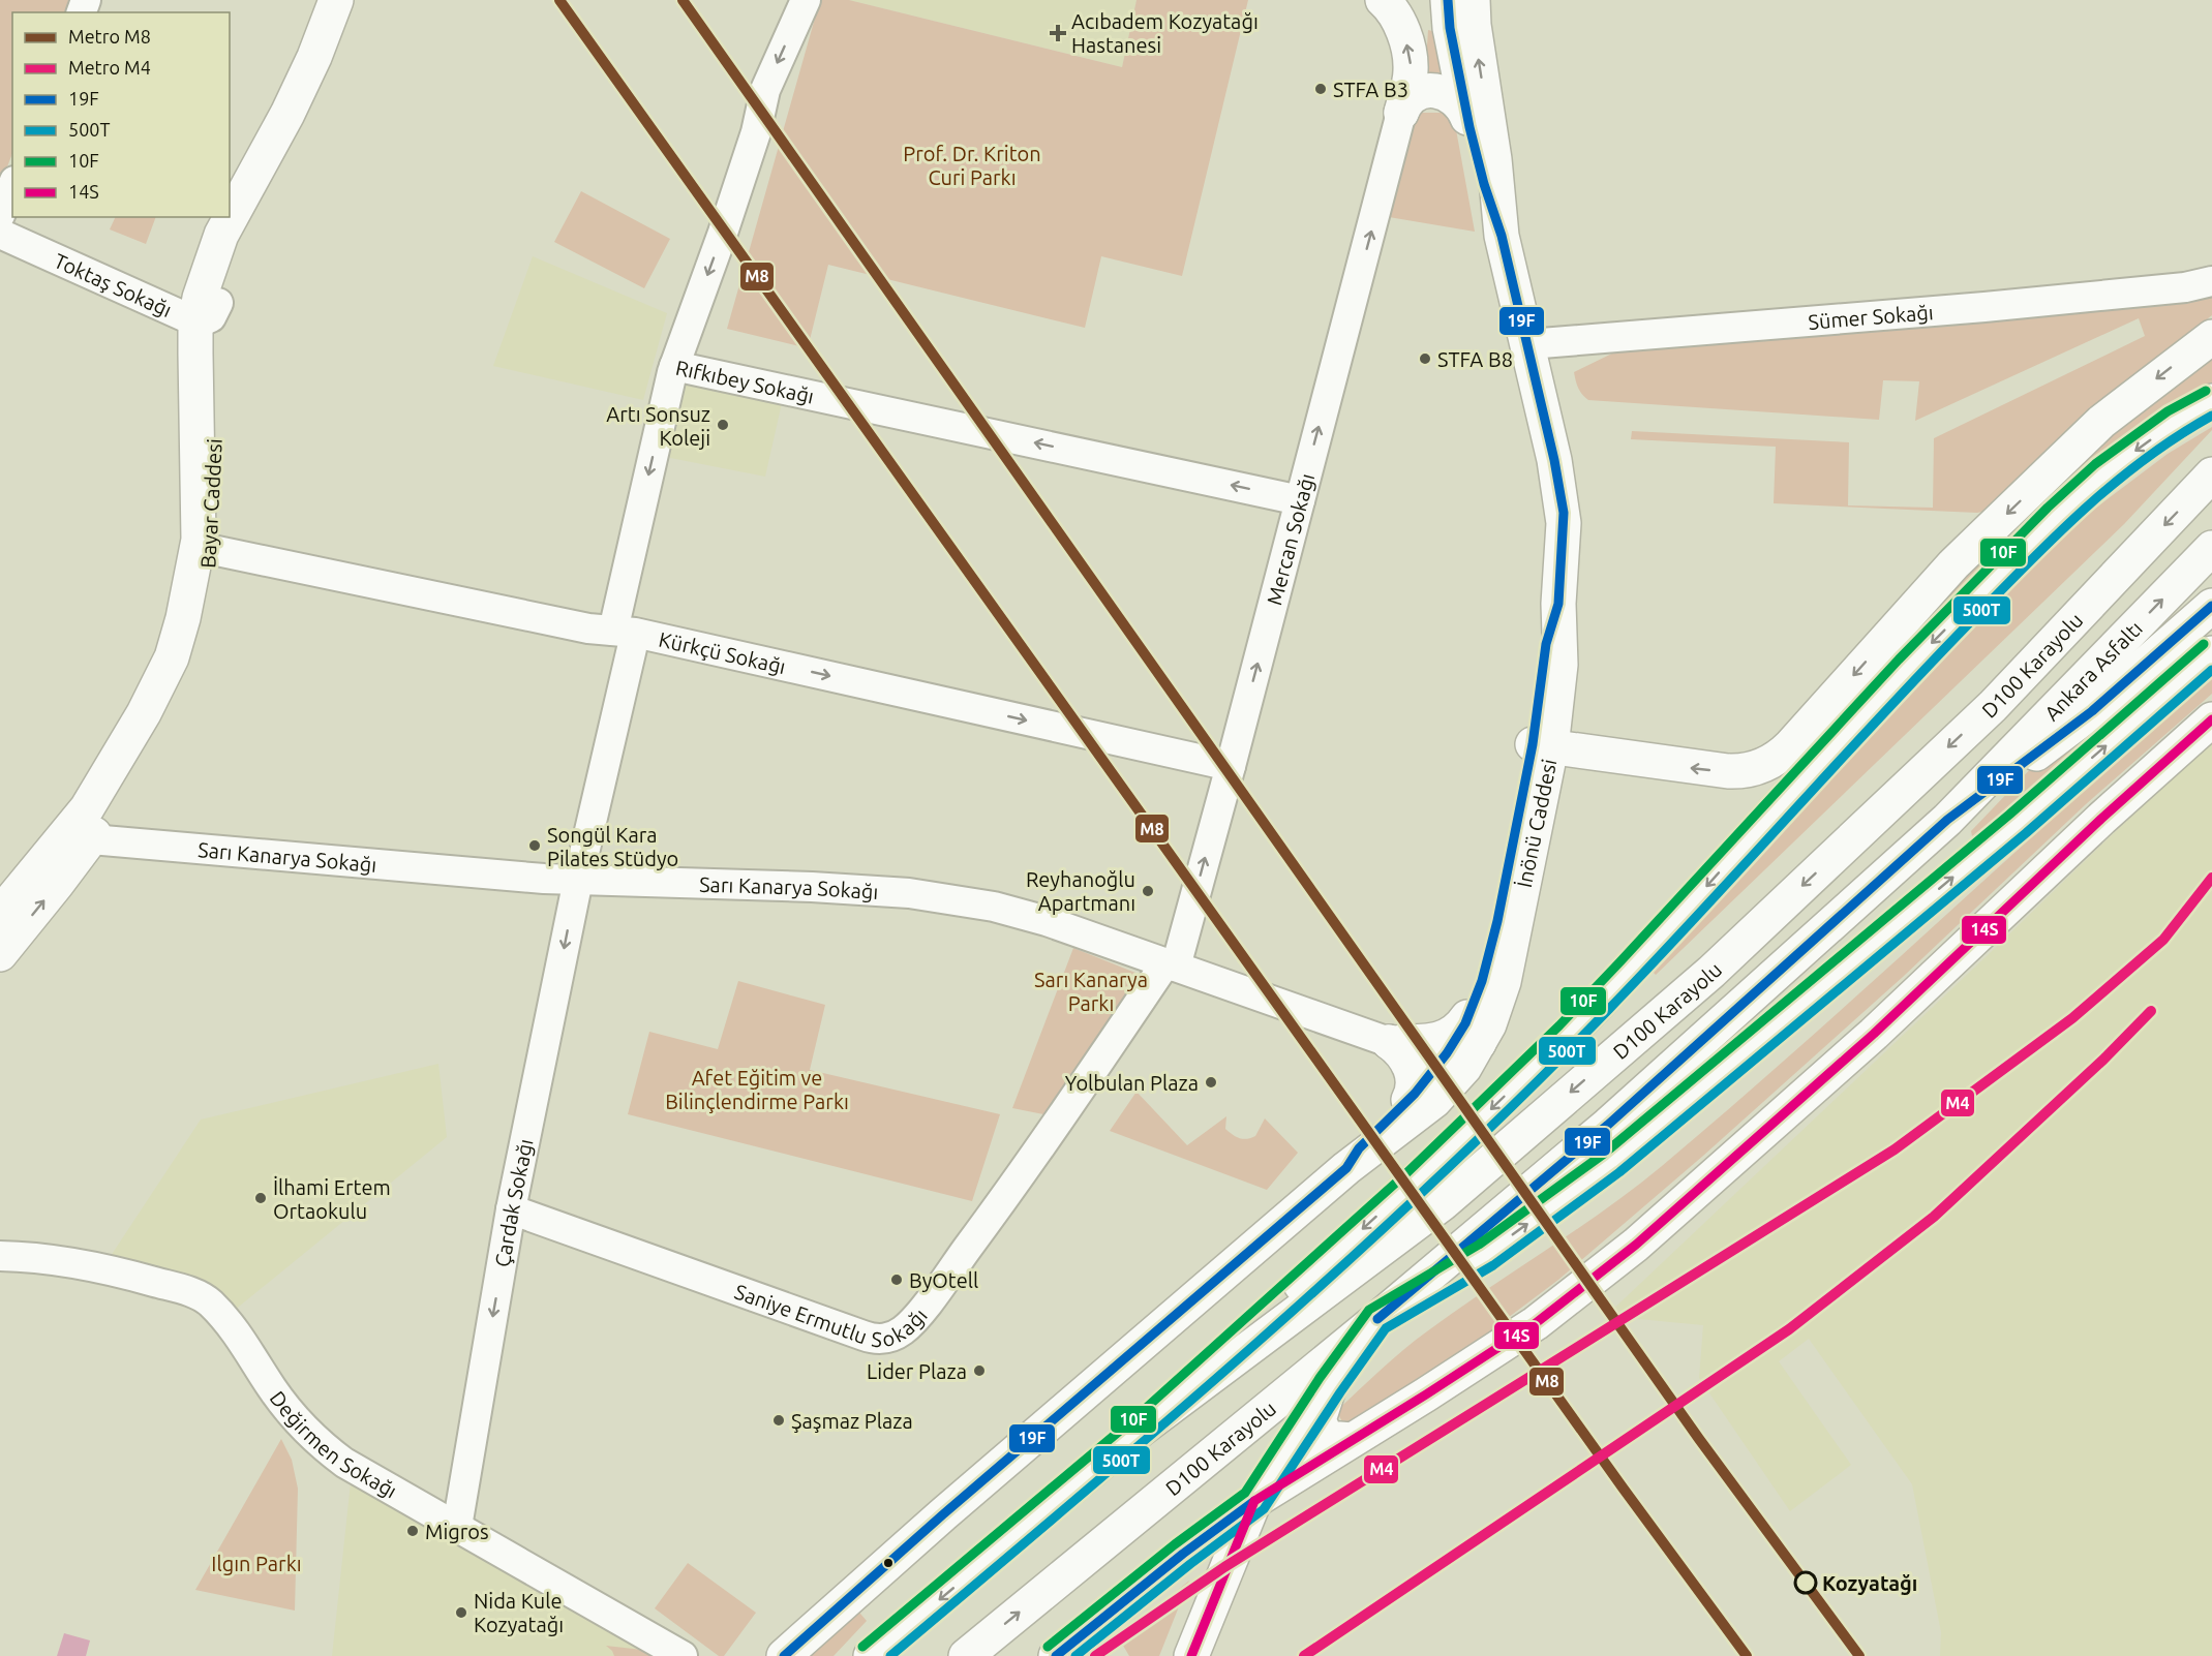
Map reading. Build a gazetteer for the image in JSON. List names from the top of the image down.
{
  "streets": {
    "main road": [
      "Bayar Caddesi",
      "D100 Karayolu",
      "Ankara Asfaltı",
      "İnönü Caddesi"
    ],
    "street": [
      "Toktaş Sokağı",
      "Sümer Sokağı",
      "Rıfkıbey Sokağı",
      "Mercan Sokağı",
      "Kürkçü Sokağı",
      "Sarı Kanarya Sokağı",
      "Çardak Sokağı",
      "Saniye Ermutlu Sokağı",
      "Değirmen Sokağı"
    ]
  },
  "crossings": [
    ["Toktaş Sokağı", "Bayar Caddesi"],
    ["Sümer Sokağı", "İnönü Caddesi"],
    ["Rıfkıbey Sokağı", "Mercan Sokağı"],
    ["Rıfkıbey Sokağı", "Kürkçü Sokağı"],
    ["Rıfkıbey Sokağı", "Sarı Kanarya Sokağı"],
    ["Rıfkıbey Sokağı", "Çardak Sokağı"],
    ["Bayar Caddesi", "Kürkçü Sokağı"],
    ["Bayar Caddesi", "Sarı Kanarya Sokağı"],
    ["Mercan Sokağı", "Kürkçü Sokağı"],
    ["Mercan Sokağı", "Sarı Kanarya Sokağı"],
    ["Mercan Sokağı", "Saniye Ermutlu Sokağı"],
    ["D100 Karayolu", "Ankara Asfaltı"],
    ["Sarı Kanarya Sokağı", "Çardak Sokağı"],
    ["Sarı Kanarya Sokağı", "Saniye Ermutlu Sokağı"],
    ["Çardak Sokağı", "Saniye Ermutlu Sokağı"],
    ["Çardak Sokağı", "Değirmen Sokağı"]
  ],
  "one_way": ["Mercan Sokağı", "Kürkçü Sokağı", "Çardak Sokağı"],
  "parks": [
    "Prof. Dr. Kriton Curi Parkı",
    "Sarı Kanarya Parkı",
    "Afet Eğitim ve Bilinçlendirme Parkı",
    "Ilgın Parkı"
  ],
  "places": {
    "health": ["Acıbadem Kozyatağı Hastanesi"],
    "other": [
      "STFA B3",
      "STFA B8",
      "Artı Sonsuz Koleji",
      "Songül Kara Pilates Stüdyo",
      "Reyhanoğlu Apartmanı",
      "Yolbulan Plaza",
      "İlhami Ertem Ortaokulu",
      "ByOtell",
      "Lider Plaza",
      "Şaşmaz Plaza",
      "Migros",
      "Kozyatağı",
      "Nida Kule Kozyatağı"
    ]
  },
  "lines": [
    "metro line M8",
    "transit line 19F",
    "transit line 10F",
    "transit line 500T",
    "transit line 14S",
    "metro line M4"
  ],
  "legend": [
    "Metro M8",
    "Metro M4",
    "19F",
    "500T",
    "10F",
    "14S"
  ]
}
